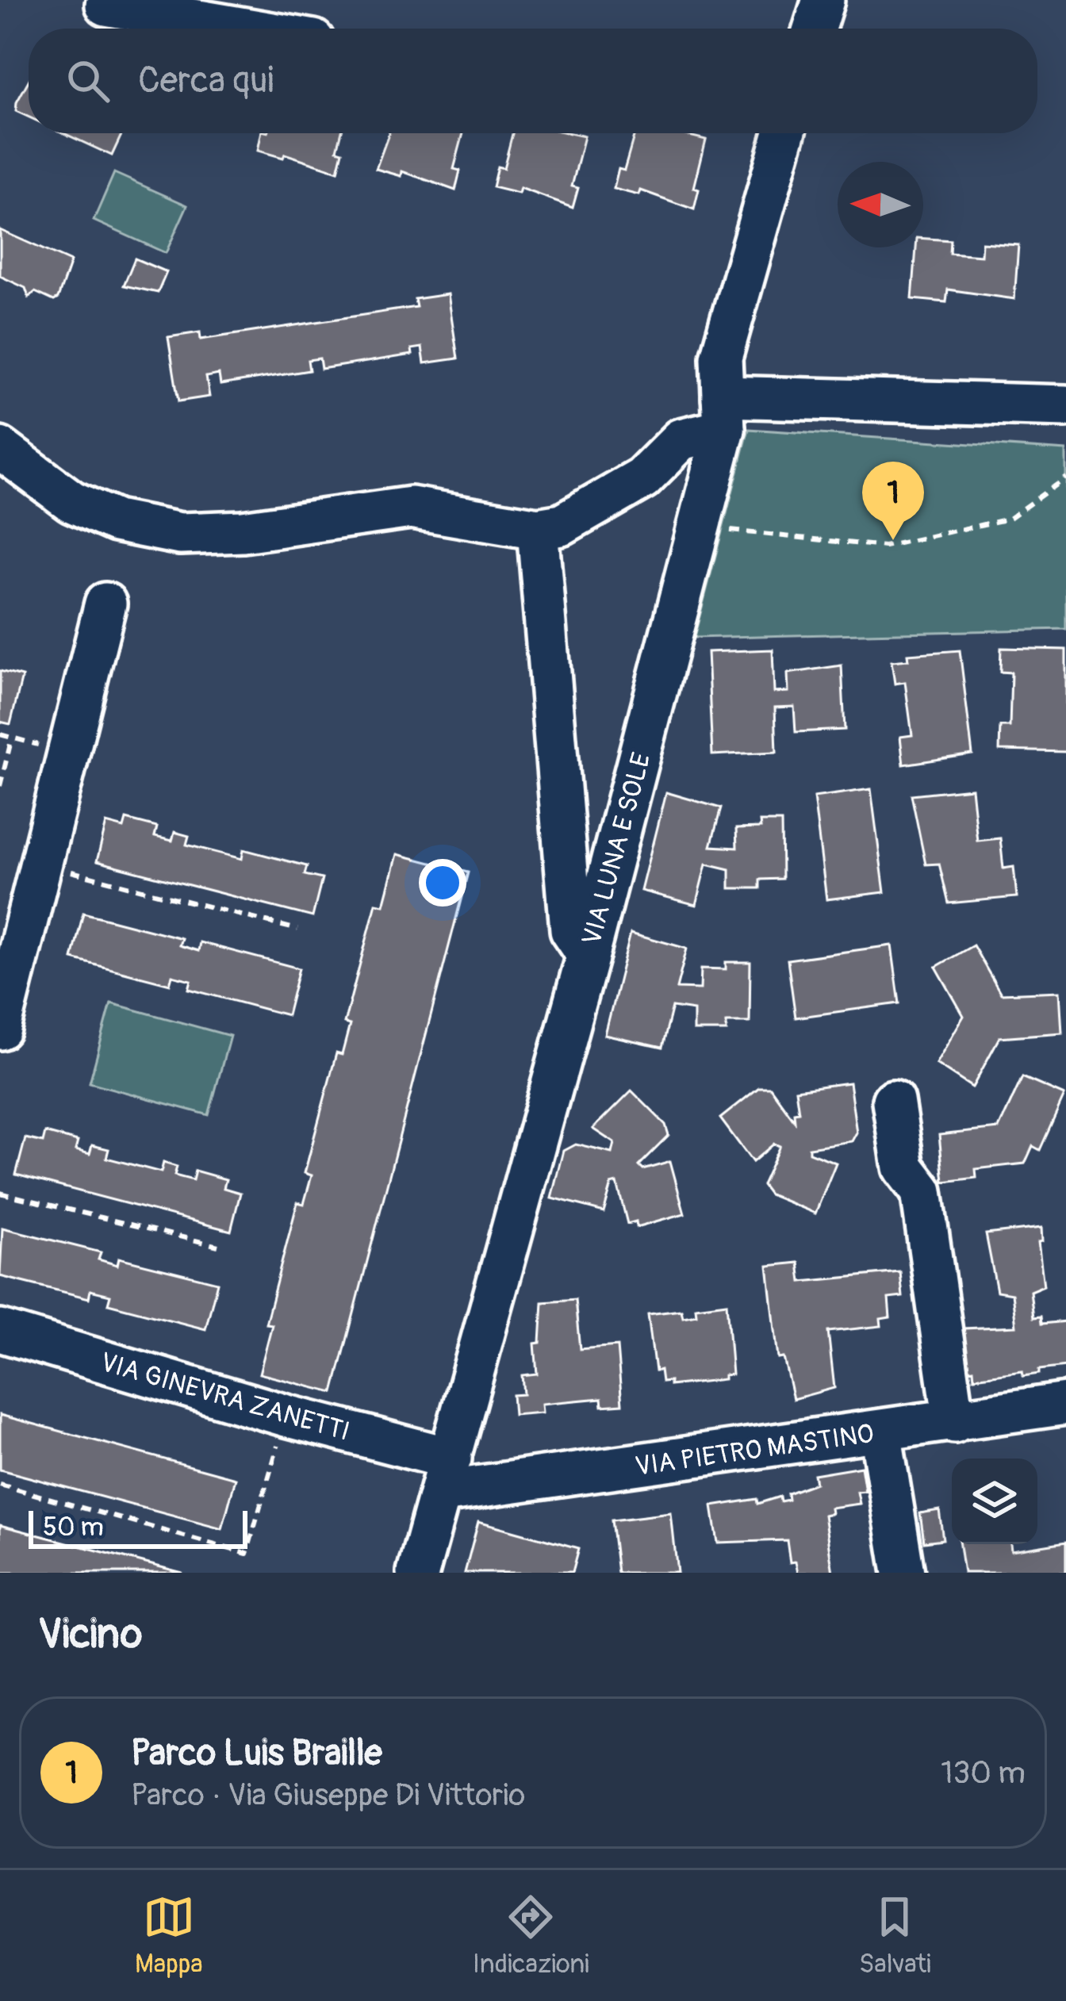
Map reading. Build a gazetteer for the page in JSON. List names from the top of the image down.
{
  "streets": {
    "street": ["VIA LUNA E SOLE", "VIA GINEVRA ZANETTI", "VIA PIETRO MASTINO"]
  },
  "crossings": [
    ["VIA LUNA E SOLE", "VIA GINEVRA ZANETTI"],
    ["VIA LUNA E SOLE", "VIA PIETRO MASTINO"],
    ["VIA GINEVRA ZANETTI", "VIA PIETRO MASTINO"]
  ],
  "scale_bar": "50 m",
  "north": "left",
  "page": {
    "search": "Cerca qui",
    "pins": "1",
    "scale": "50 m",
    "heading": "Vicino",
    "list": [
      {
        "mark": "1",
        "name": "Parco Luis Braille",
        "note": "Parco · Via Giuseppe Di Vittorio",
        "value": "130 m"
      }
    ],
    "nav": ["Mappa", "Indicazioni", "Salvati"]
  }
}
